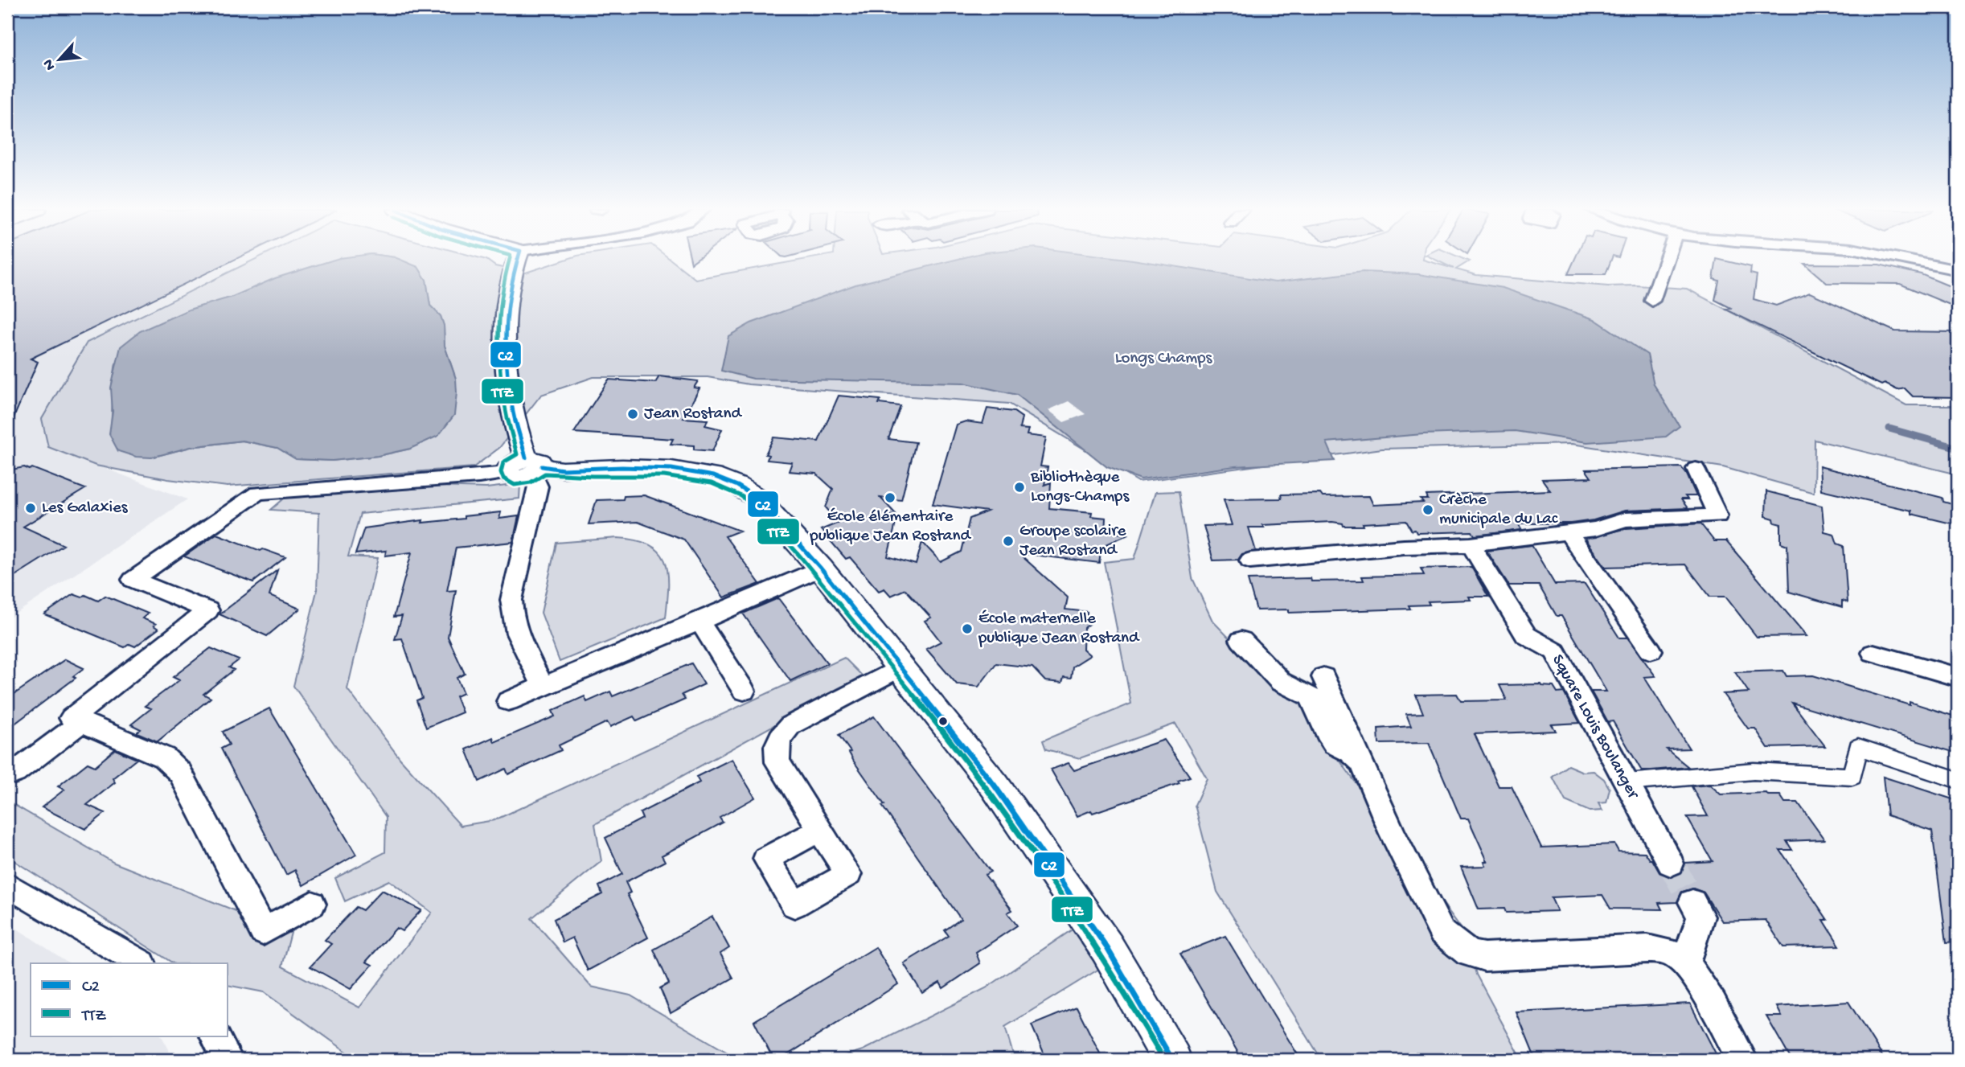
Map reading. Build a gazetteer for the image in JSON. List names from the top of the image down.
{
  "streets": {
    "street": ["Square Louis Boulanger"]
  },
  "parks": ["Longs Champs"],
  "places": [
    "Jean Rostand",
    "Bibliothèque Longs-Champs",
    "École élémentaire publique Jean Rostand",
    "Les Galaxies",
    "Crèche municipale du Lac",
    "Groupe scolaire Jean Rostand",
    "École maternelle publique Jean Rostand"
  ],
  "lines": ["transit line C2", "transit line TTZ"],
  "legend": ["C2", "TTZ"],
  "north": "bottom left"
}
